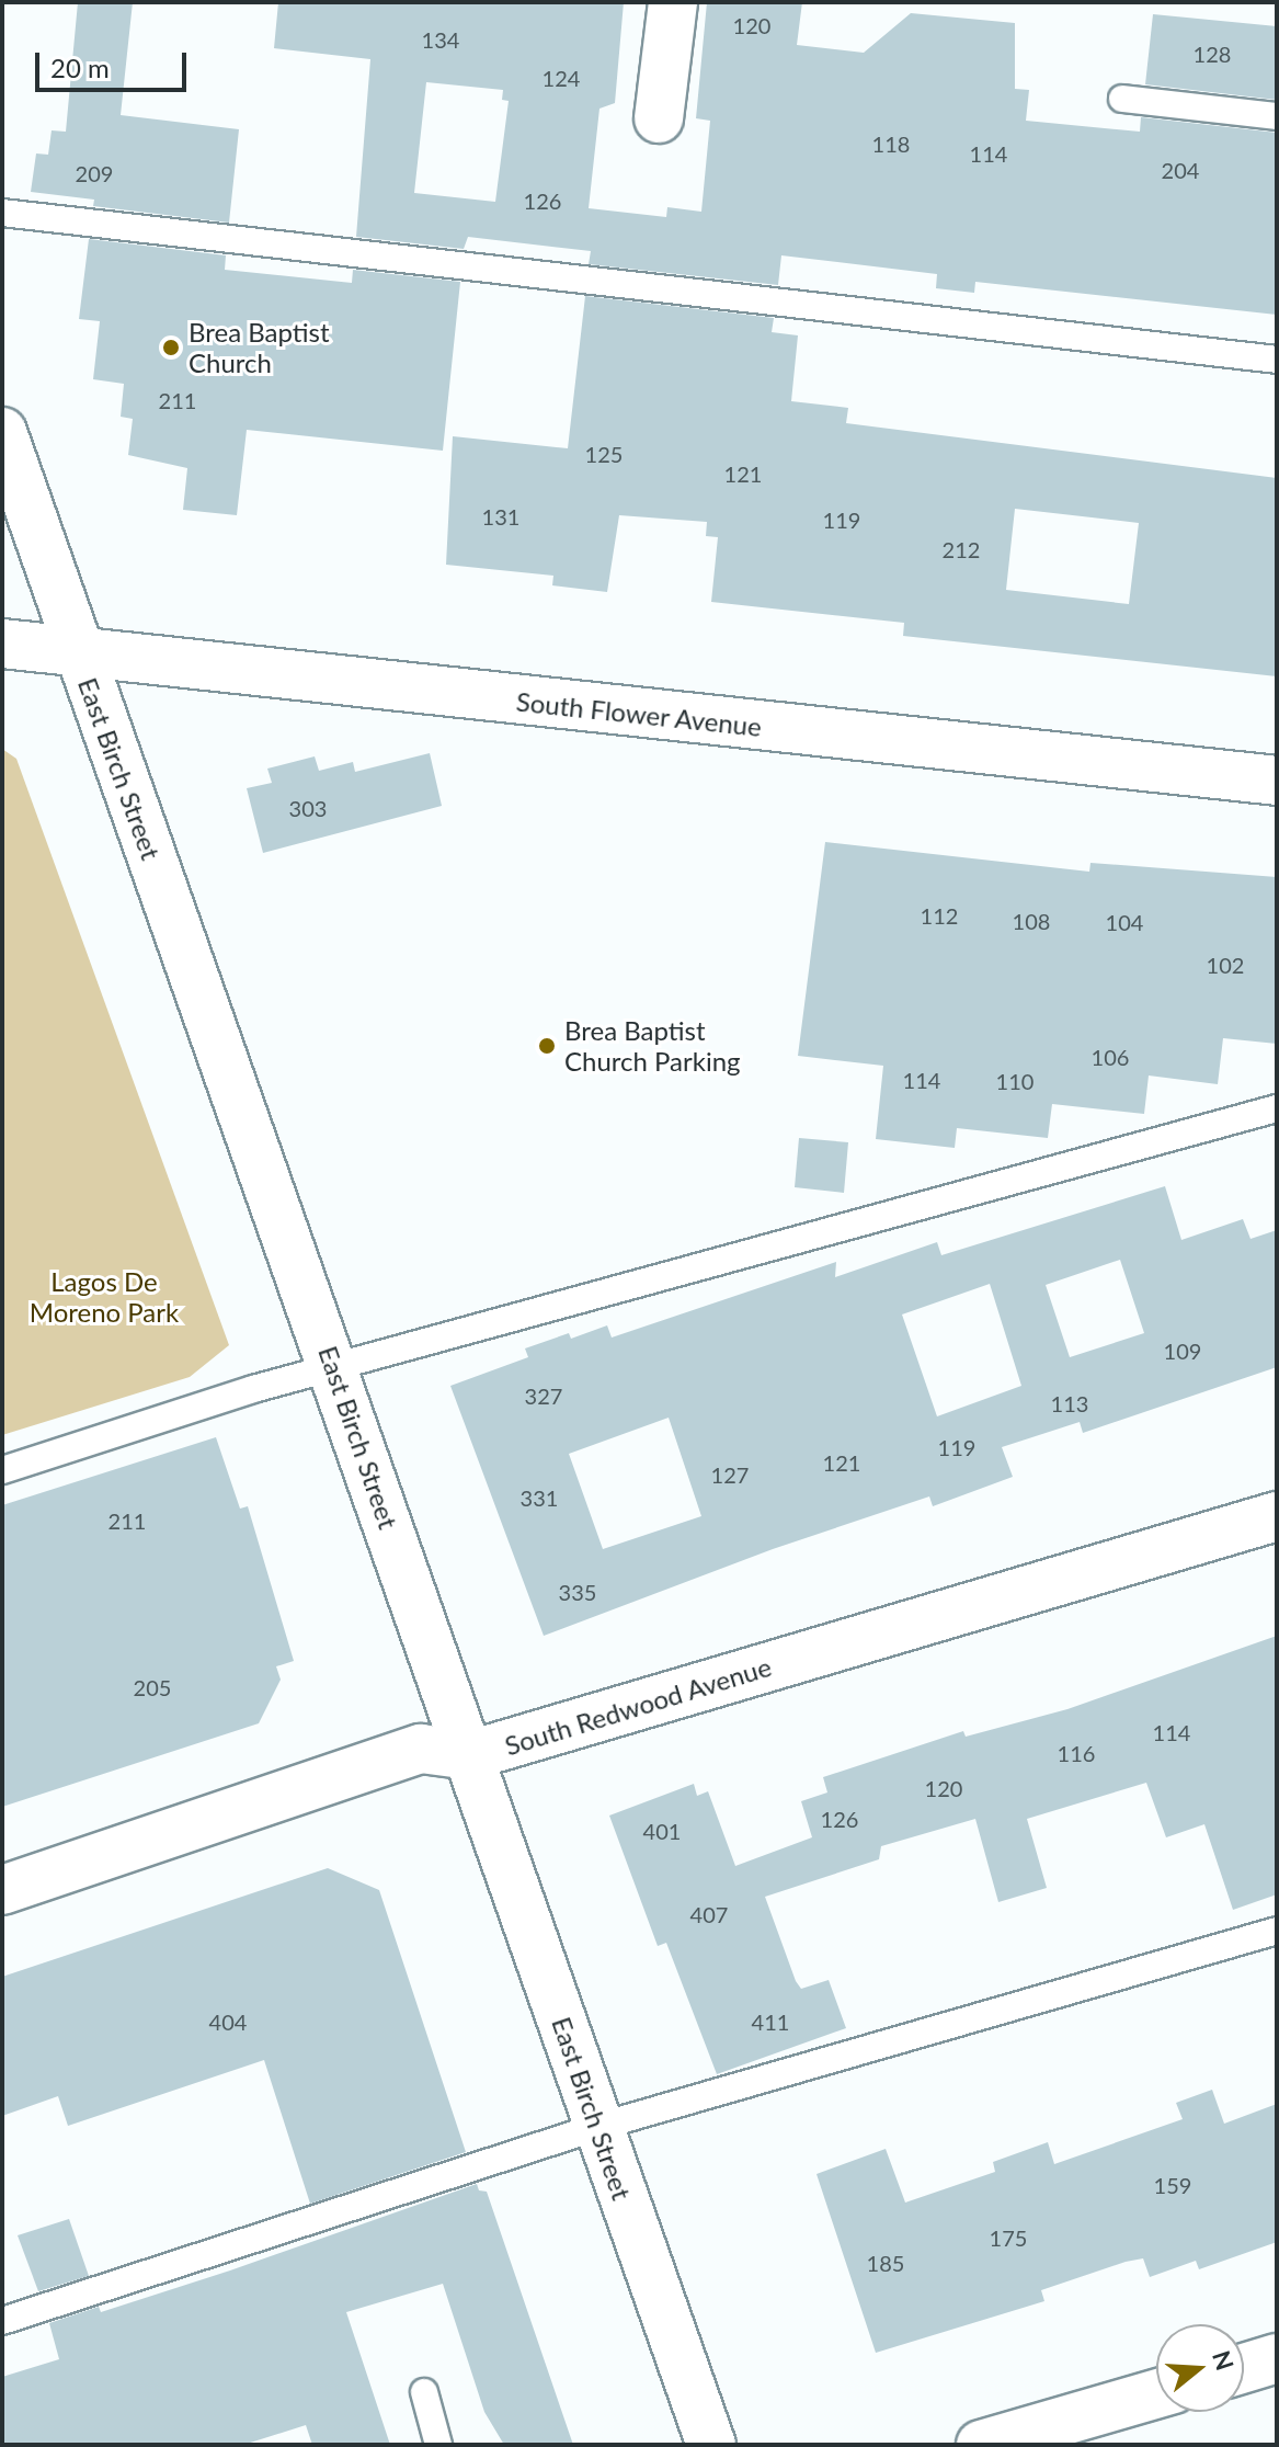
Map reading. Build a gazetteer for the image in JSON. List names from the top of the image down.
{
  "streets": {
    "street": ["South Flower Avenue", "East Birch Street", "South Redwood Avenue"]
  },
  "crossings": [
    ["South Flower Avenue", "East Birch Street"],
    ["East Birch Street", "South Redwood Avenue"]
  ],
  "parks": ["Lagos De Moreno Park"],
  "places": ["Brea Baptist Church", "Brea Baptist Church Parking"],
  "house_numbers": [
    "120",
    "134",
    "128",
    "124",
    "118",
    "114",
    "204",
    "209",
    "126",
    "211",
    "125",
    "121",
    "131",
    "119",
    "212",
    "303",
    "112",
    "108",
    "104",
    "102",
    "106",
    "114",
    "110",
    "109",
    "327",
    "113",
    "119",
    "121",
    "127",
    "331",
    "211",
    "335",
    "205",
    "114",
    "116",
    "120",
    "126",
    "401",
    "407",
    "404",
    "411",
    "159",
    "175",
    "185"
  ],
  "scale_bar": "20 m",
  "north": "right"
}
